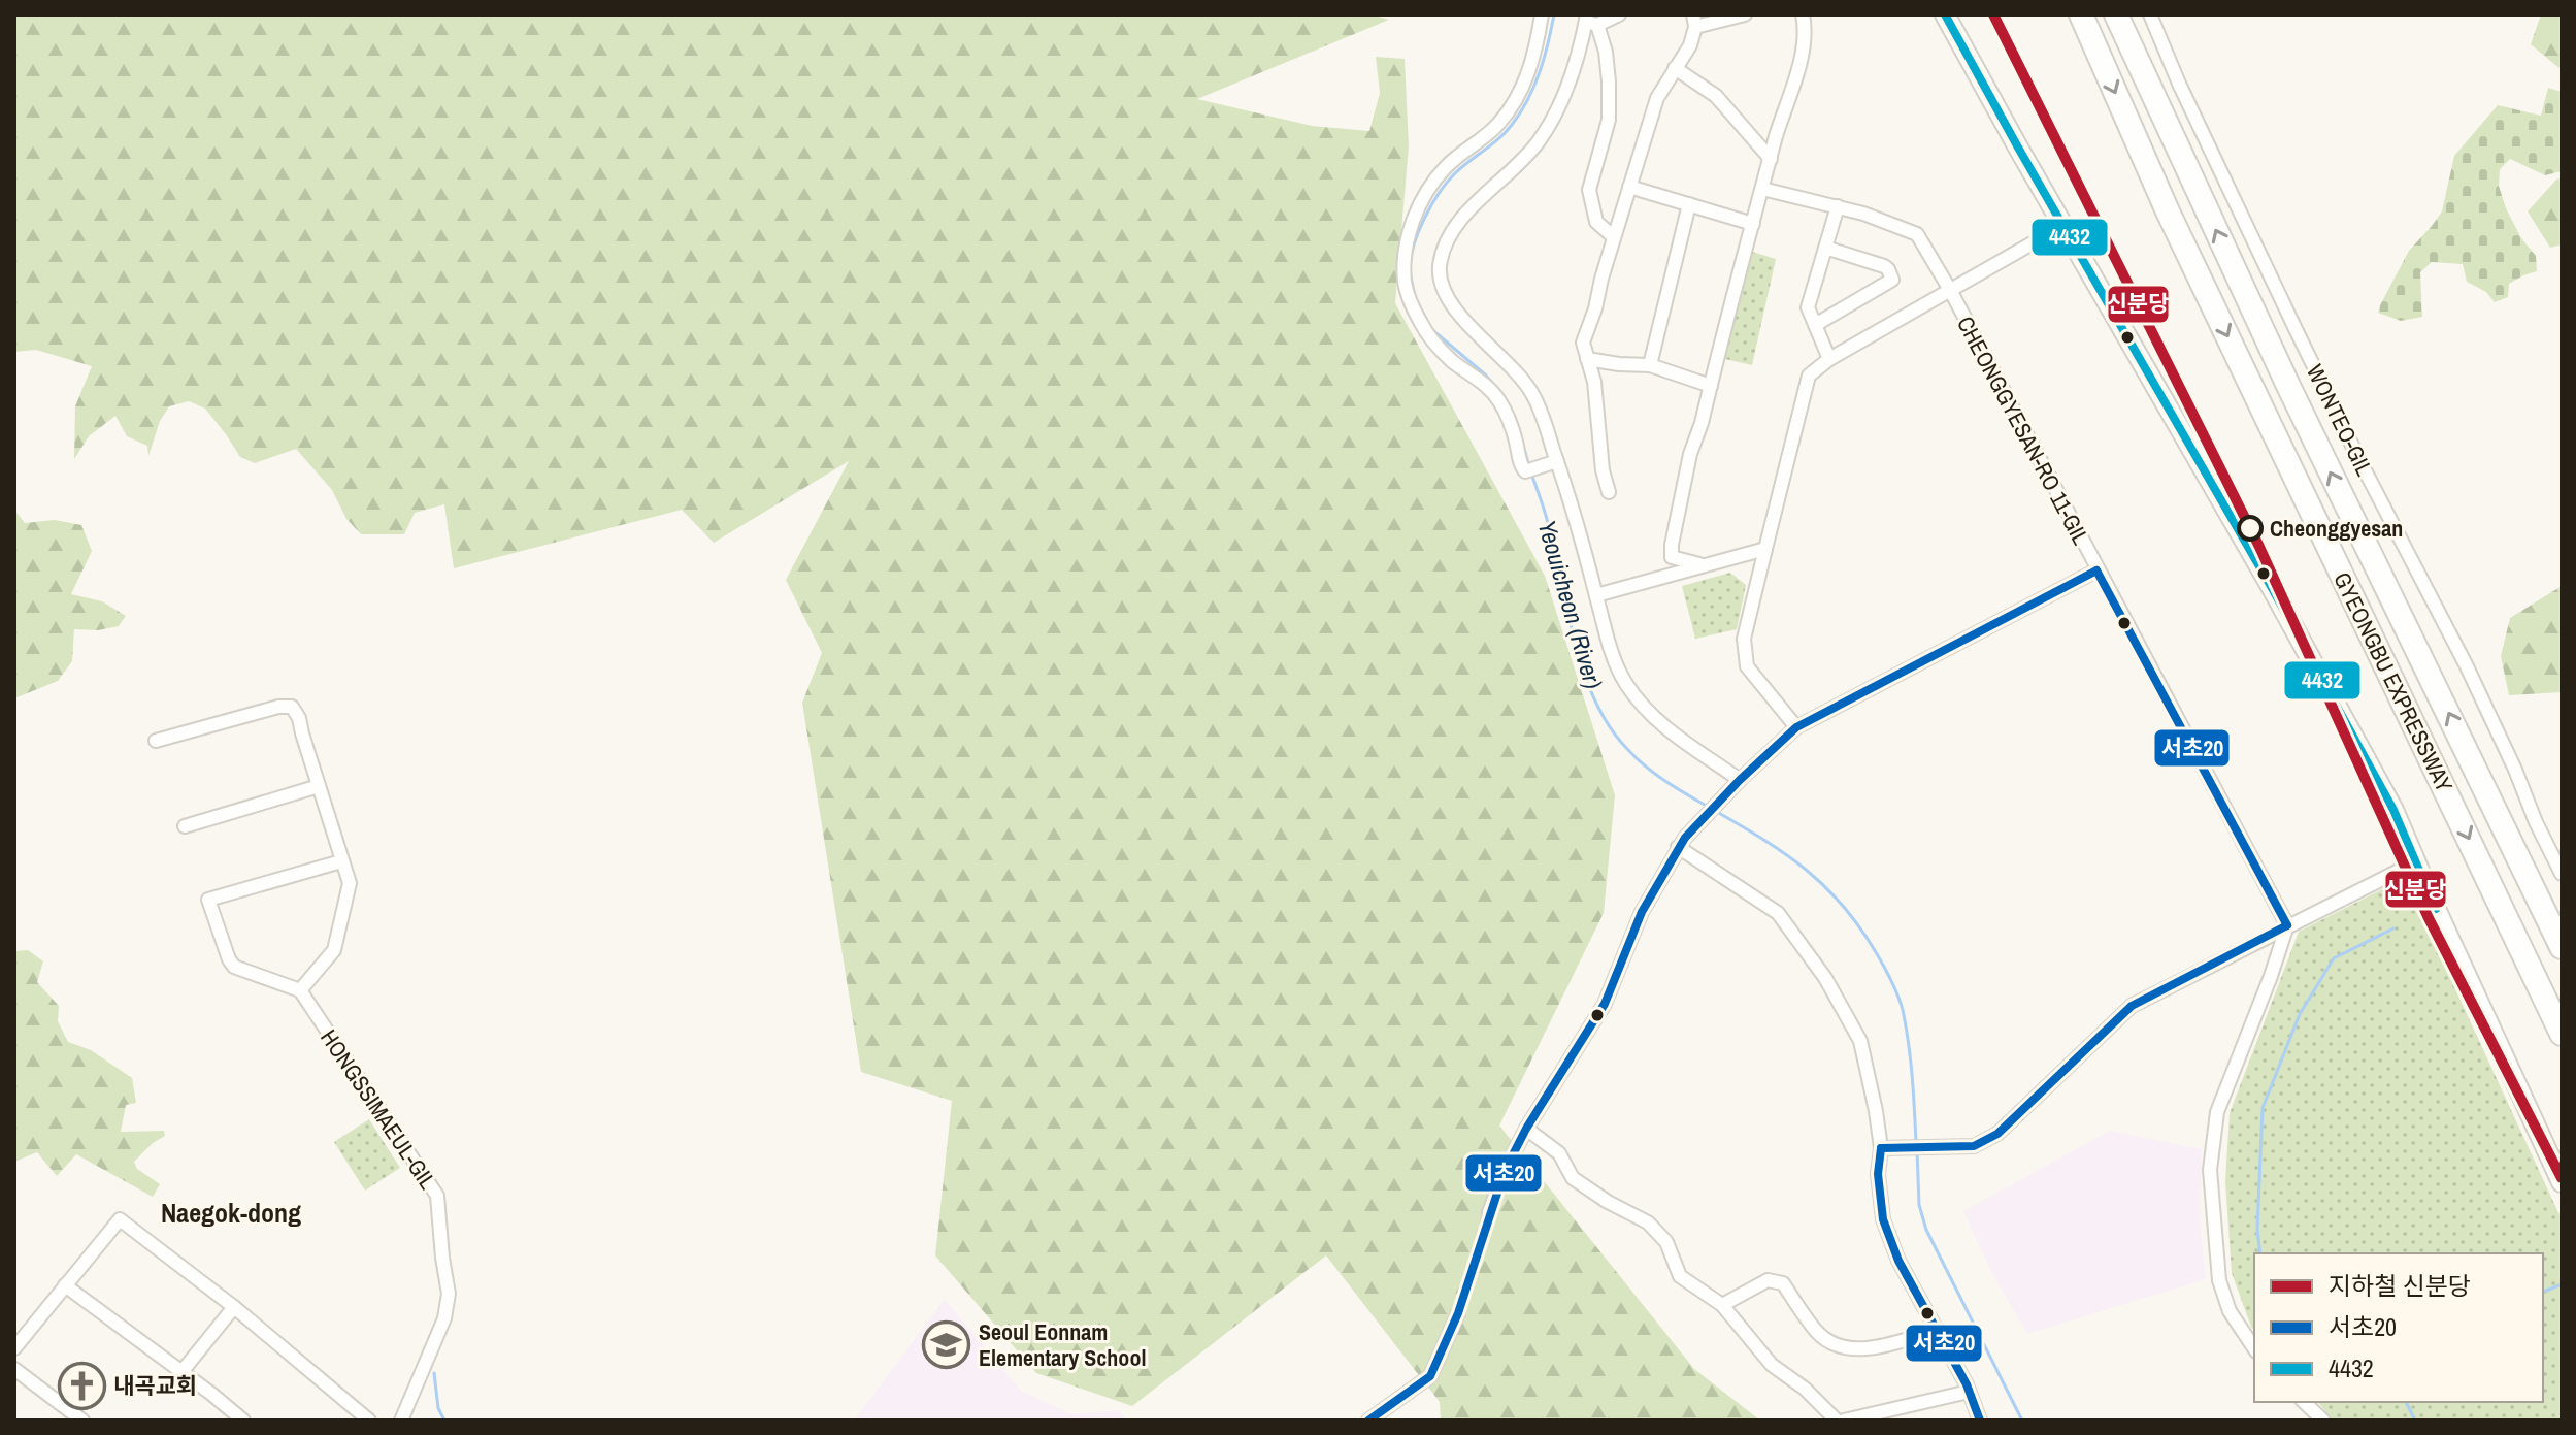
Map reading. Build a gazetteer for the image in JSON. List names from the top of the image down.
{
  "streets": {
    "highway": ["GYEONGBU EXPRESSWAY"],
    "street": ["WONTEO-GIL", "CHEONGGYESAN-RO 11-GIL", "HONGSSIMAEUL-GIL"]
  },
  "districts": ["Naegok-dong"],
  "water": ["Yeouicheon (River)"],
  "places": {
    "other": ["Cheonggyesan"],
    "school or university": ["Seoul Eonnam Elementary School"],
    "church": ["내곡교회"]
  },
  "lines": ["metro line 신분당", "transit line 4432", "transit line 서초20"],
  "legend": ["지하철 신분당", "서초20", "4432"]
}
